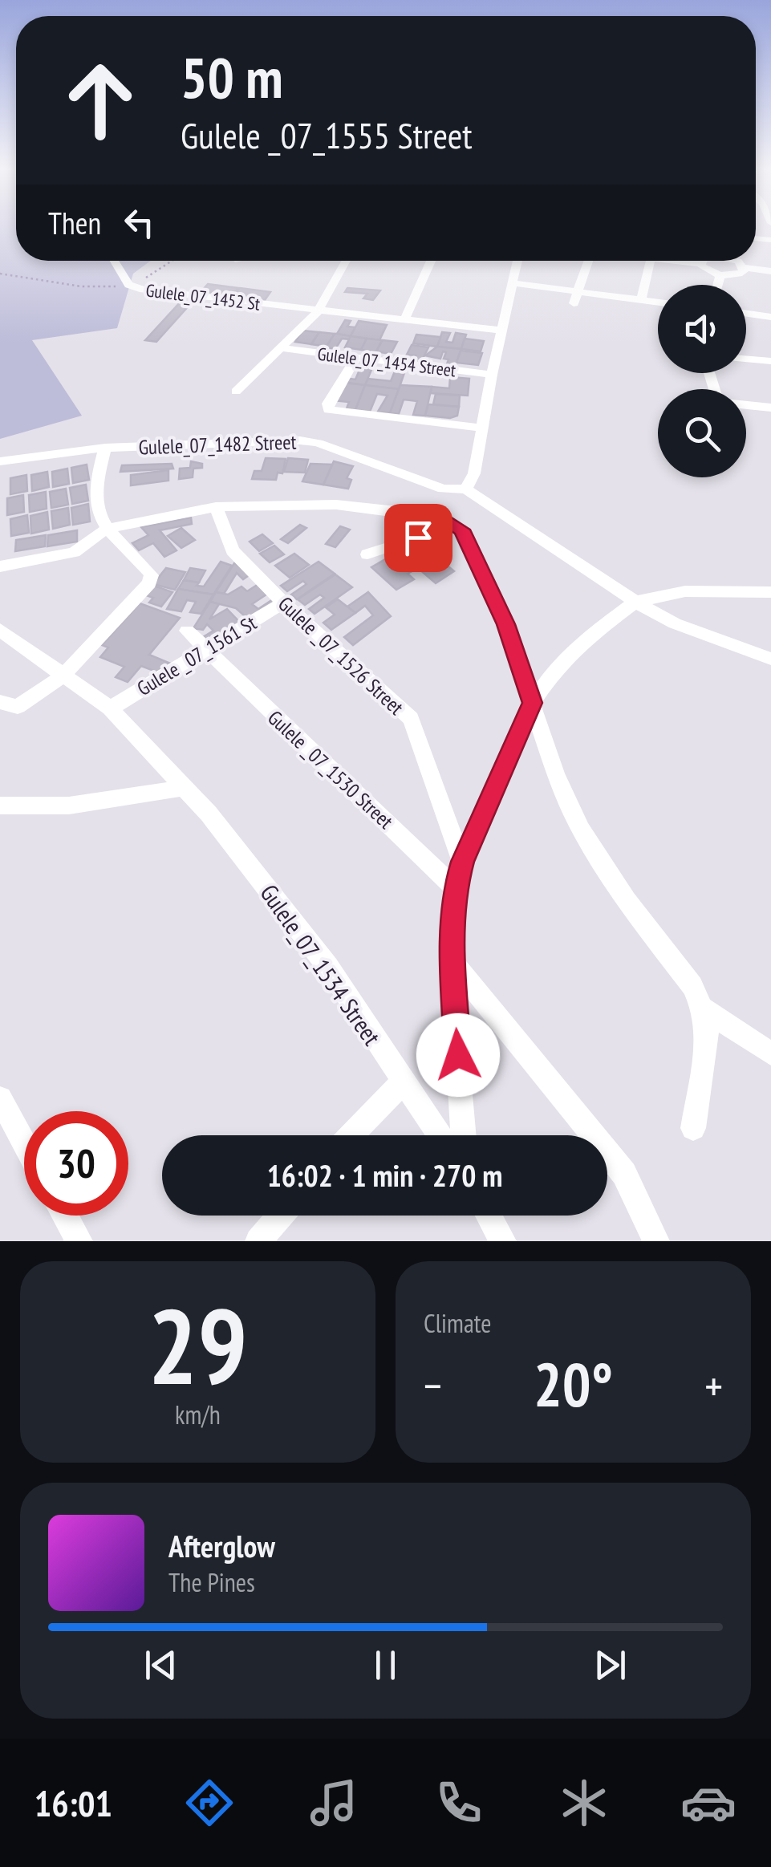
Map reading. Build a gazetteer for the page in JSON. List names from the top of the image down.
{
  "streets": {
    "street": [
      "Gulele_07_1452 St",
      "Gulele_07_1454 Street",
      "Gulele_07_1482 Street",
      "Gulele _07_1561 St",
      "Gulele _07_1526 Street",
      "Gulele _07_1530 Street",
      "Gulele_07_1534 Street"
    ]
  },
  "crossings": [
    ["Gulele _07_1561 St", "Gulele _07_1526 Street"],
    ["Gulele _07_1561 St", "Gulele _07_1530 Street"],
    ["Gulele _07_1561 St", "Gulele_07_1534 Street"]
  ],
  "page": {
    "turn": ["50 m", "Gulele _07_1555 Street"],
    "then": "Then",
    "limit": "30",
    "trip": "16:02 · 1 min · 270 m",
    "tile": [
      ["29", "km/h"],
      "Climate"
    ],
    "heat": ["−", "20°", "+"],
    "song": ["Afterglow", "The Pines"],
    "tabs": "16:01"
  }
}
